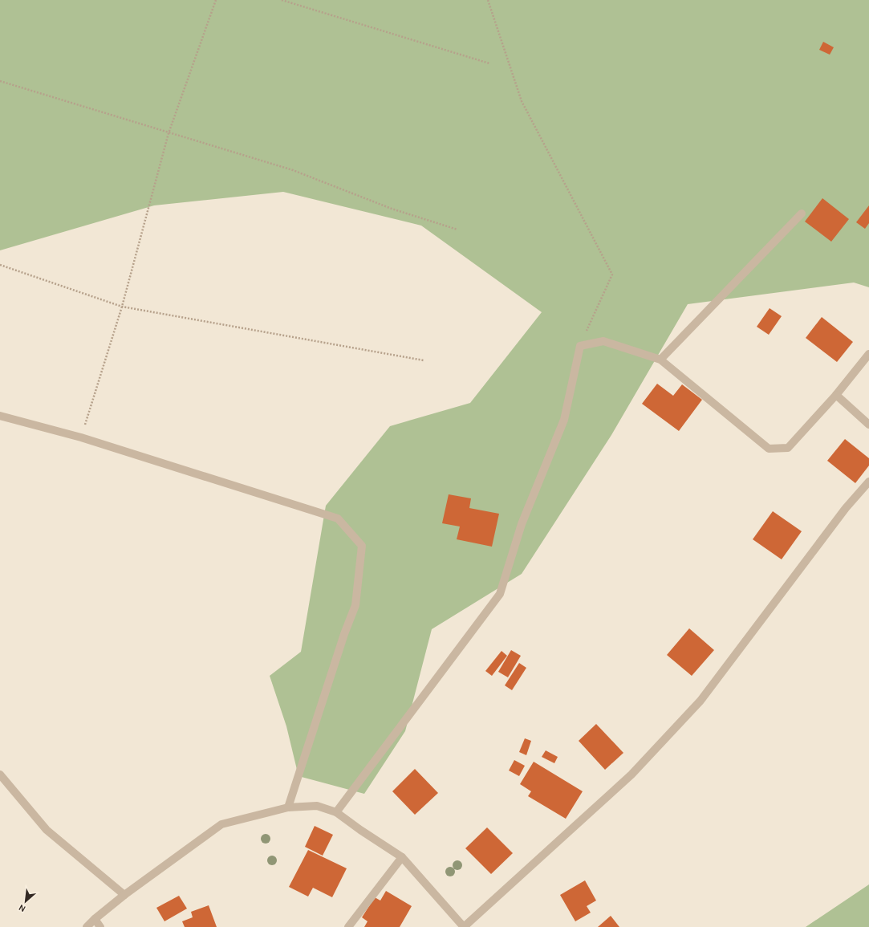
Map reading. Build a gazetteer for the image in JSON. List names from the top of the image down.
{
  "north": "bottom left"
}
